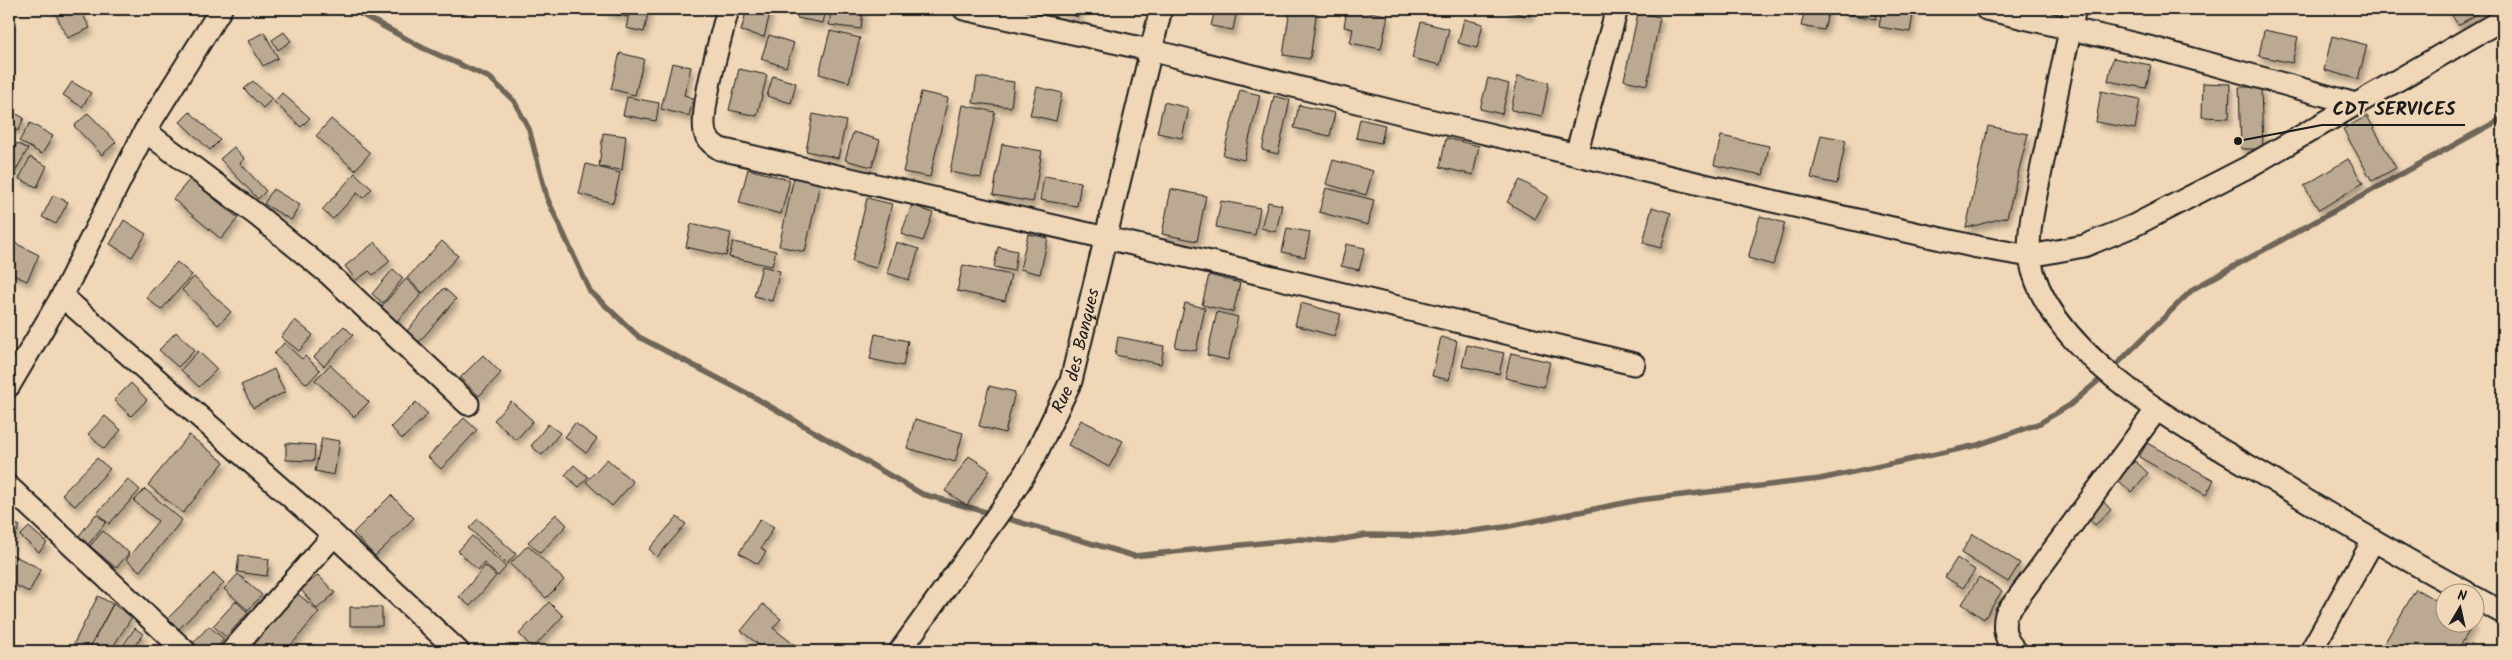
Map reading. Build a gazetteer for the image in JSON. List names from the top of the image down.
{
  "streets": {
    "street": ["Rue des Banques"]
  },
  "places": ["CDT SERVICES"],
  "north": "top"
}
